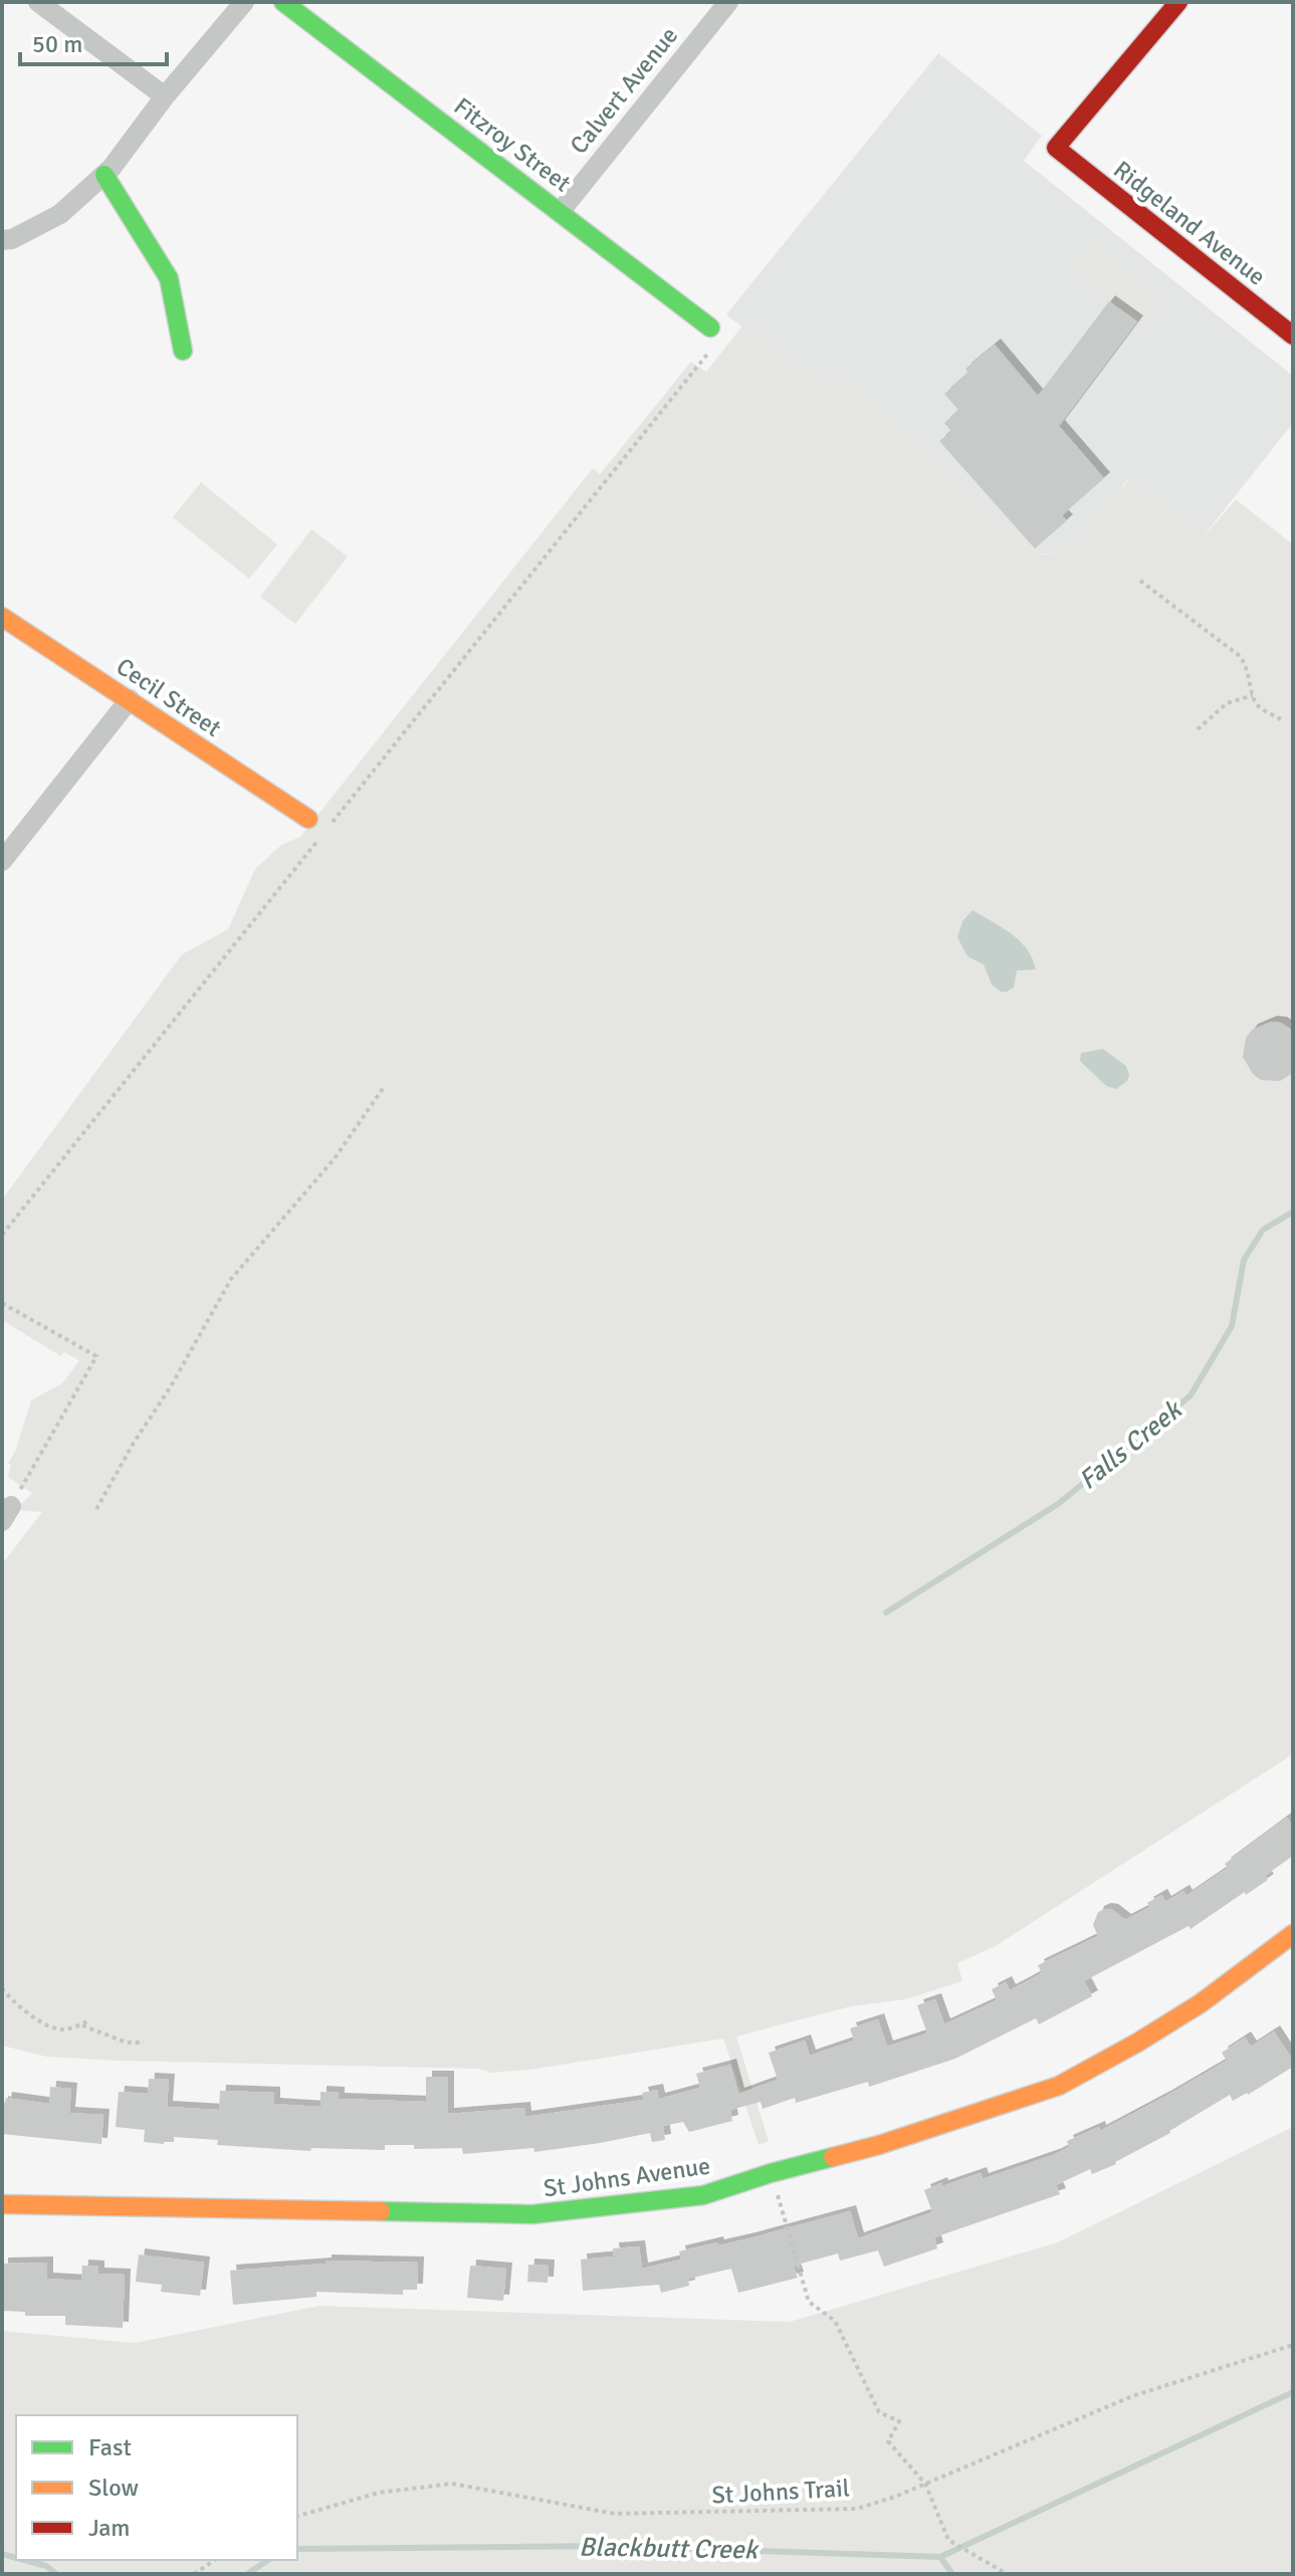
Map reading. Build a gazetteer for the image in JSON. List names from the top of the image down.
{
  "streets": {
    "street": [
      "Calvert Avenue",
      "Fitzroy Street",
      "Ridgeland Avenue",
      "Cecil Street",
      "St Johns Avenue"
    ],
    "path": ["St Johns Trail"]
  },
  "crossings": [
    ["Calvert Avenue", "Fitzroy Street"]
  ],
  "water": ["Falls Creek", "Blackbutt Creek"],
  "legend": ["Fast", "Slow", "Jam"],
  "scale_bar": "50 m"
}
